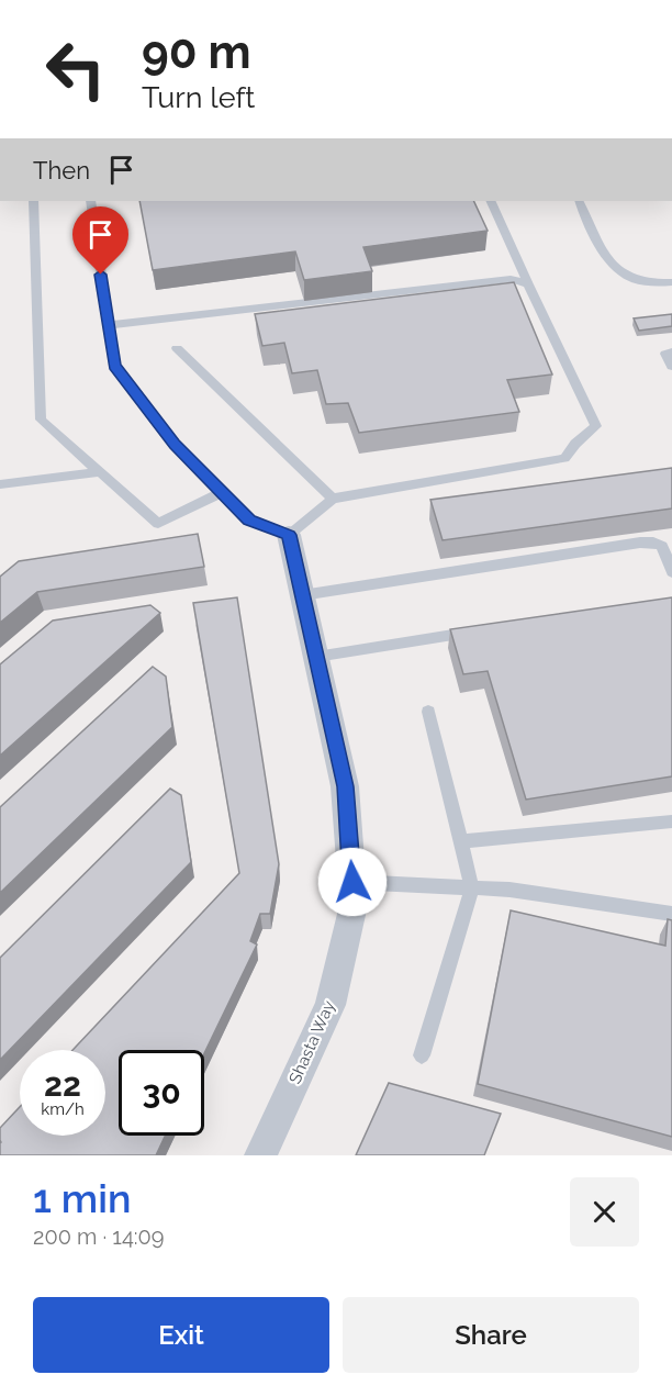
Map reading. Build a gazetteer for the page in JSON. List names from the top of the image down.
{
  "streets": {
    "street": ["Shasta Way"]
  },
  "page": {
    "turn": ["90 m", "Turn left"],
    "then": "Then",
    "speed": "22 km/h",
    "limit": "30",
    "heading": ["1 min", "200 m · 14:09"],
    "buttons": ["Exit", "Share"]
  }
}
